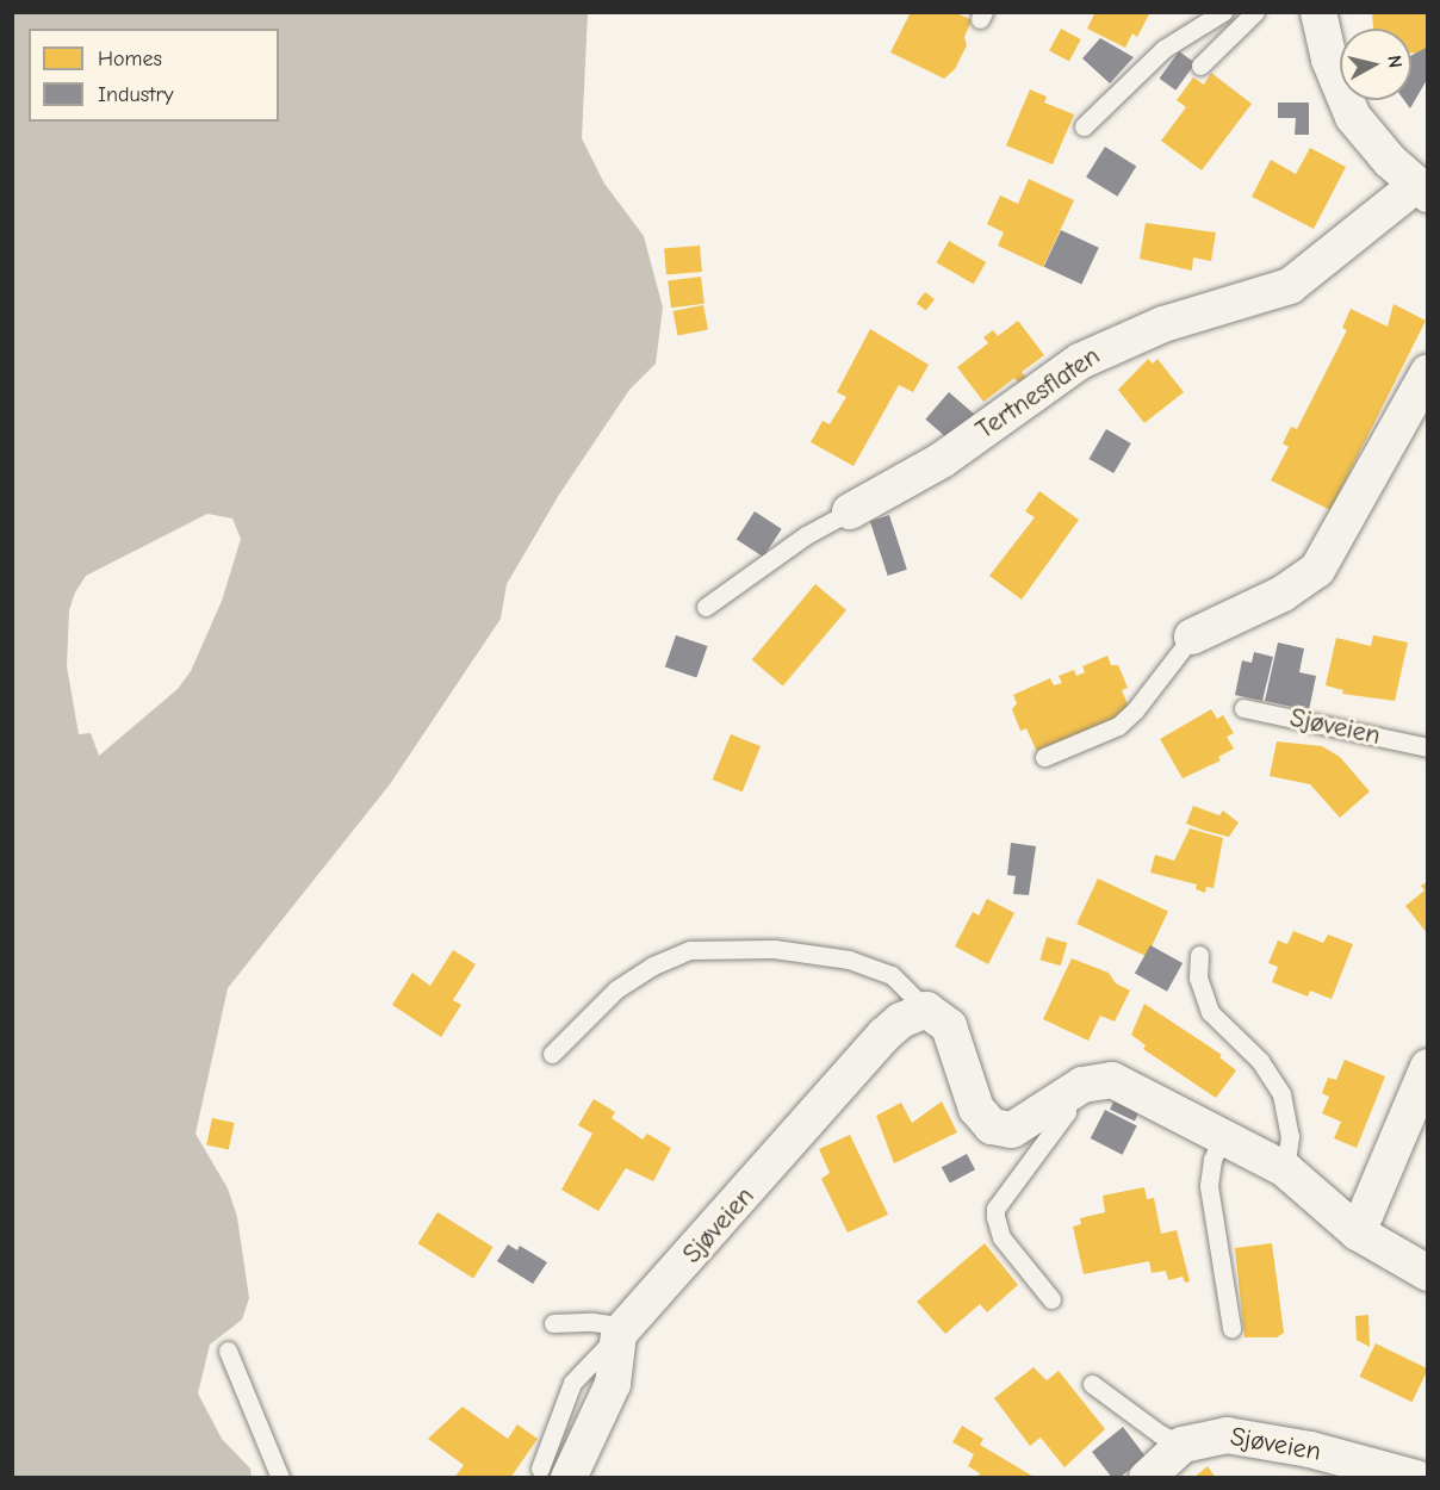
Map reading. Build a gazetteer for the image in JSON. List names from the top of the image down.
{
  "streets": {
    "street": ["Tertnesflaten", "Sjøveien"]
  },
  "legend": ["Homes", "Industry"],
  "north": "right"
}
